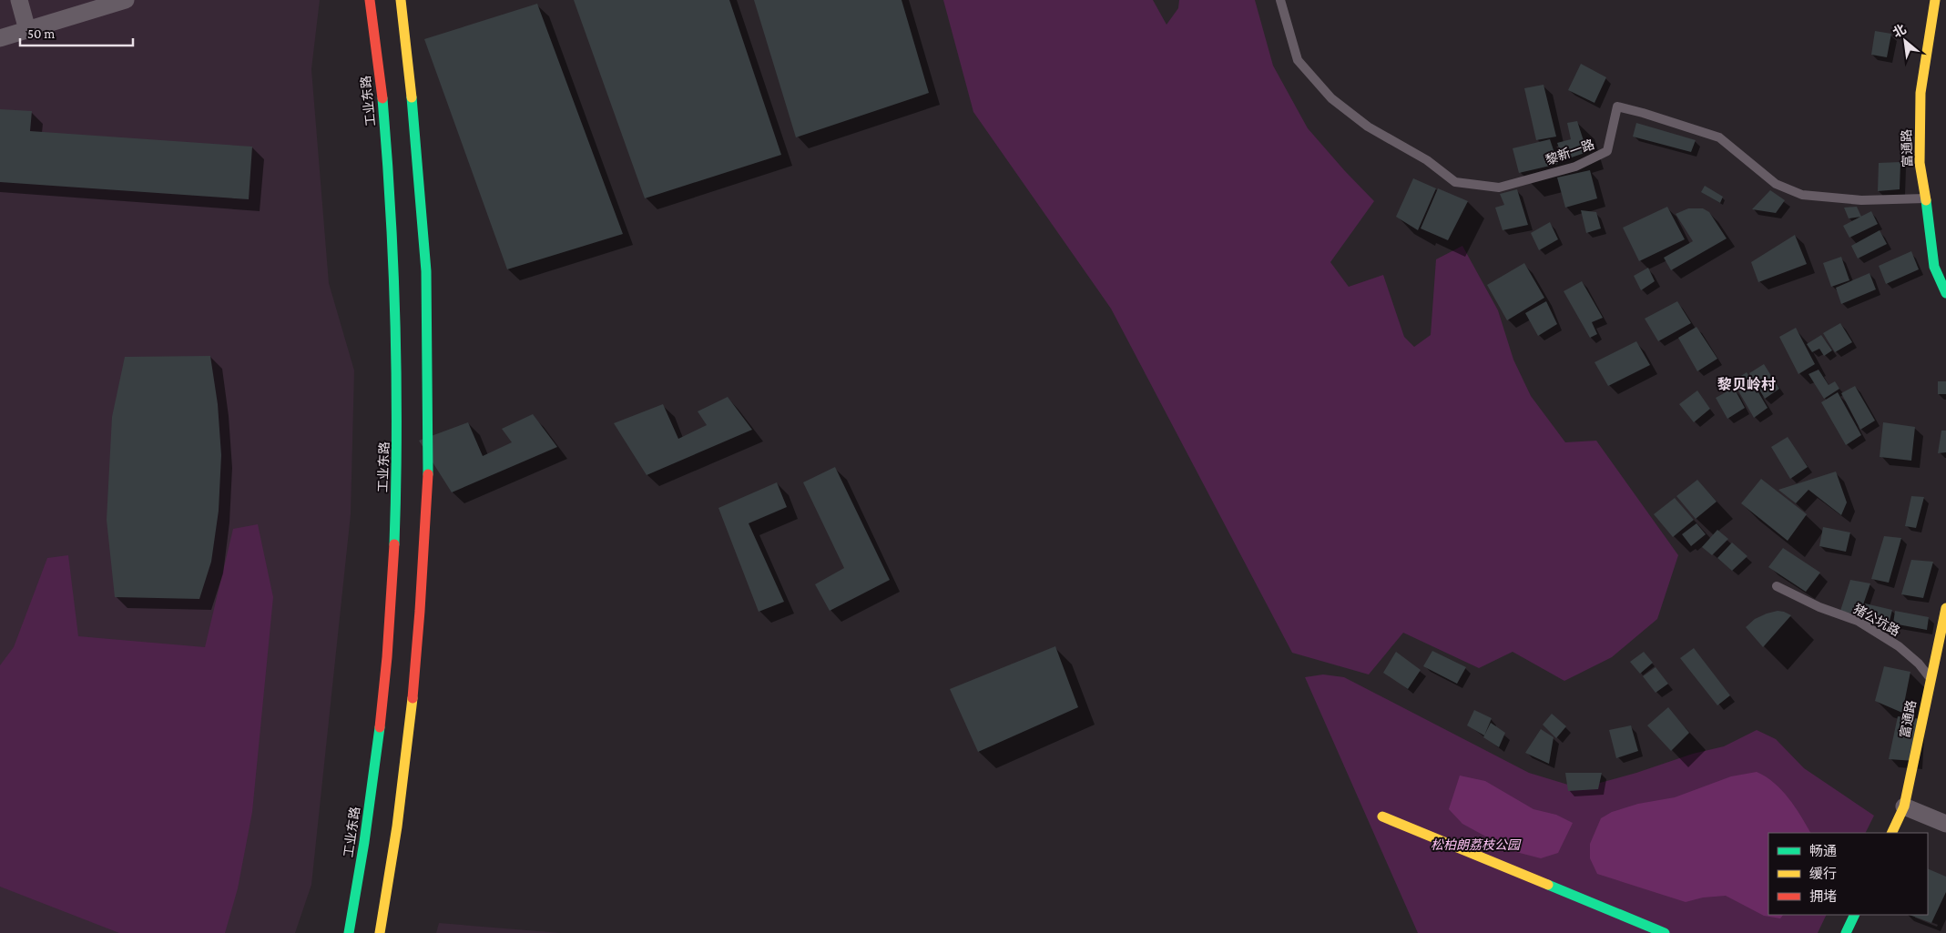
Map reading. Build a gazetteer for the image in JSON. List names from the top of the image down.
{
  "streets": {
    "main road": ["工业东路", "富通路"],
    "lane": ["黎新一路", "猪公坑路"]
  },
  "crossings": [
    ["富通路", "黎新一路"],
    ["富通路", "猪公坑路"]
  ],
  "districts": ["黎贝岭村"],
  "parks": ["松柏朗荔枝公园"],
  "legend": ["畅通", "缓行", "拥堵"],
  "scale_bar": "50 m",
  "north": "top left"
}
